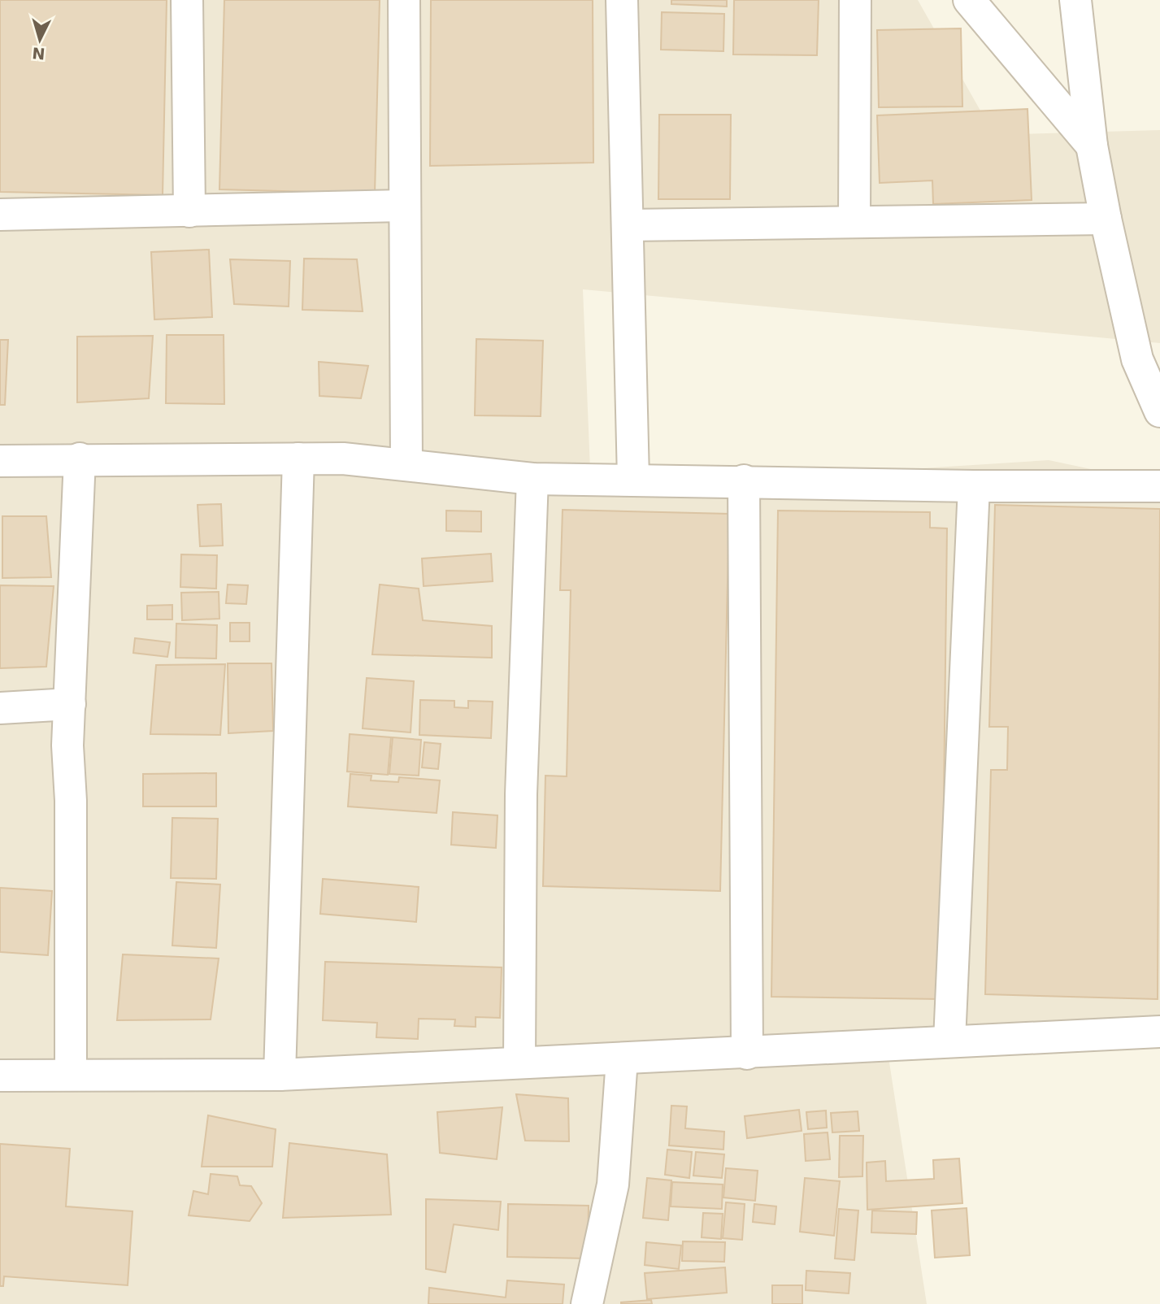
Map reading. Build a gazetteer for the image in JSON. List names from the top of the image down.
{
  "north": "bottom"
}
